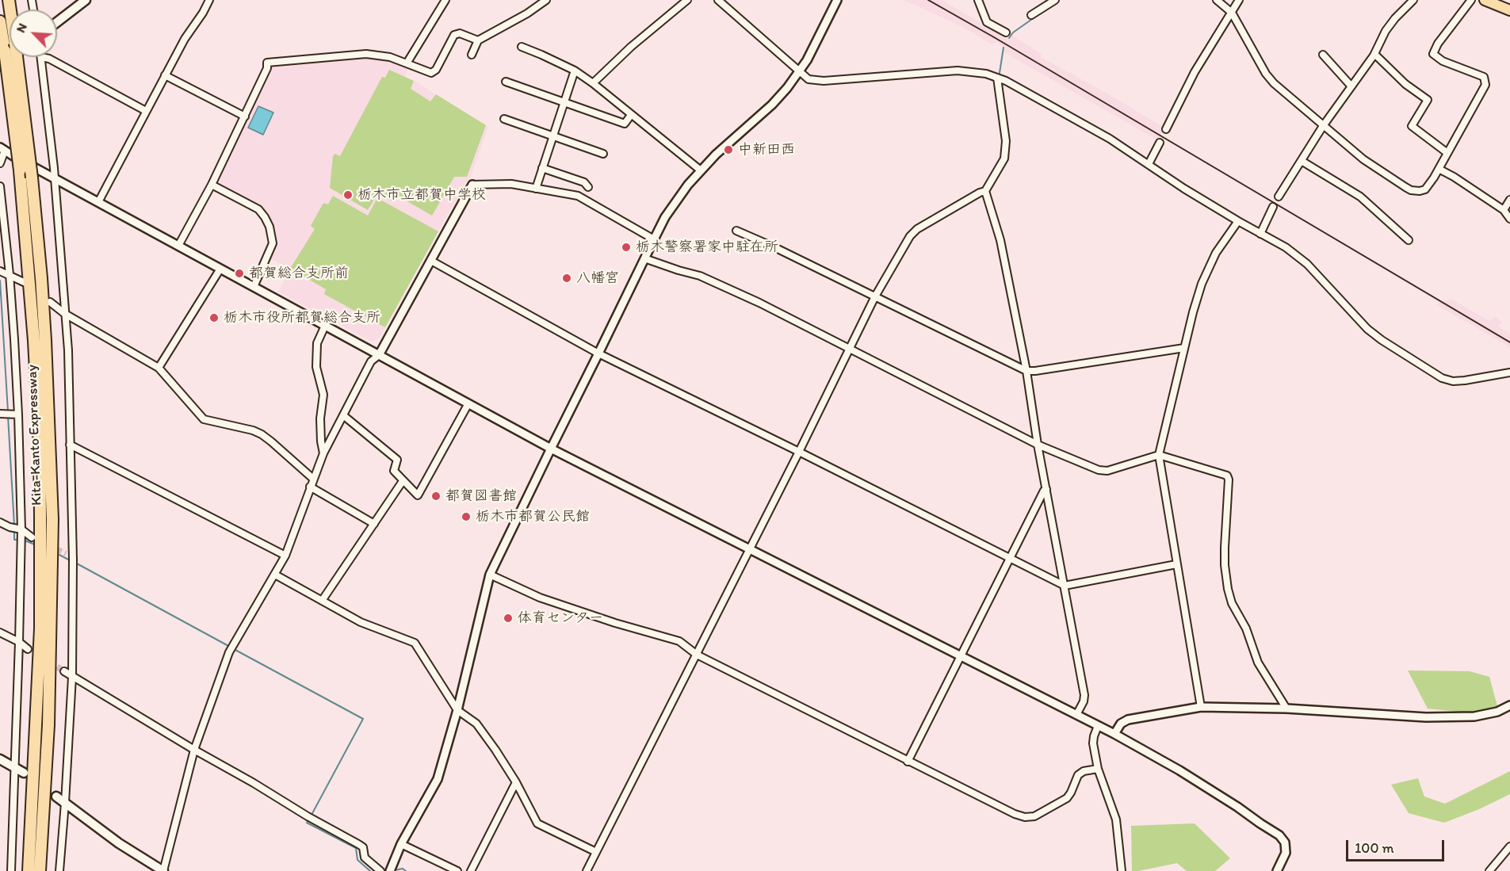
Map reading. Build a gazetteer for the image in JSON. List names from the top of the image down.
{
  "streets": {
    "highway": ["Kita-Kanto Expressway"]
  },
  "places": [
    "中新田西",
    "栃木市立都賀中学校",
    "栃木警察署家中駐在所",
    "都賀総合支所前",
    "八幡宮",
    "栃木市役所都賀総合支所",
    "都賀図書館",
    "栃木市都賀公民館",
    "体育センター"
  ],
  "scale_bar": "100 m",
  "north": "top left"
}
